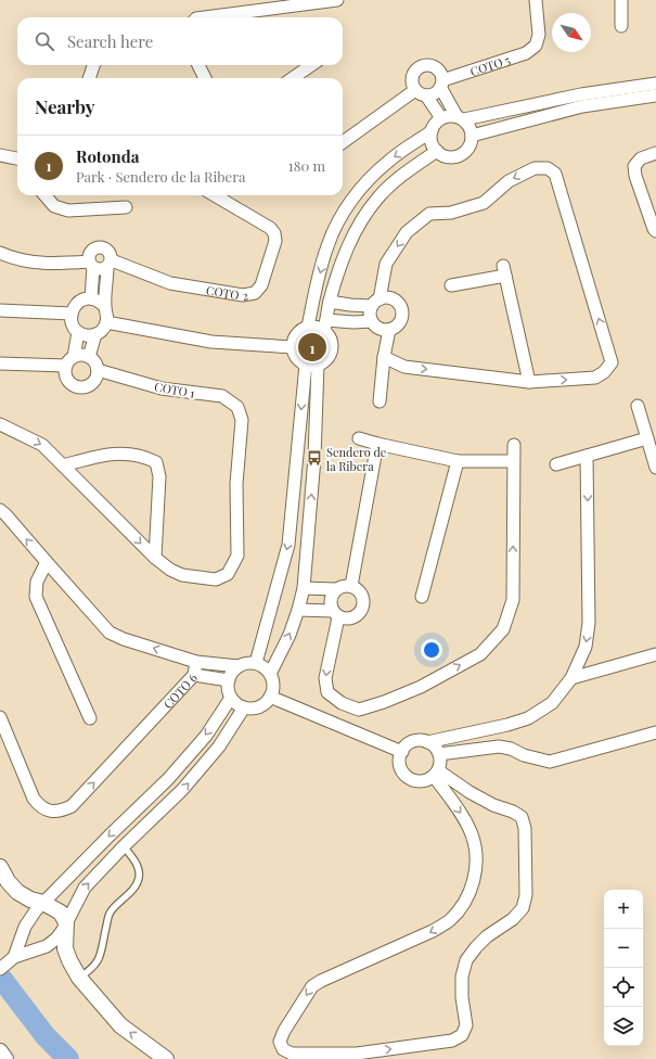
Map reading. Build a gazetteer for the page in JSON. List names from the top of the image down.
{
  "streets": {
    "street": [
      "COTO 5",
      "COTO 2",
      "COTO 1",
      "COTO 6"
    ]
  },
  "places": {
    "bus stop": ["Sendero de la Ribera"]
  },
  "north": "bottom right",
  "page": {
    "search": "Search here",
    "heading": "Nearby",
    "list": [
      {
        "mark": "1",
        "name": "Rotonda",
        "note": "Park · Sendero de la Ribera",
        "value": "180 m"
      }
    ],
    "pins": "1",
    "map_buttons": ["+", "−"]
  }
}
